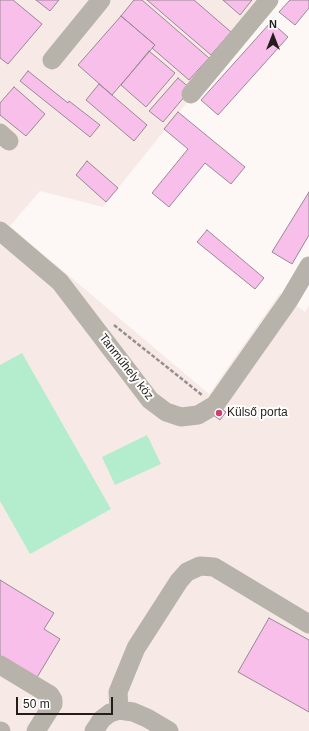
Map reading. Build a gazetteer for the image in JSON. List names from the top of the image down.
{
  "streets": {
    "street": ["Tanműhely köz"]
  },
  "places": ["Külső porta"],
  "scale_bar": "50 m",
  "north": "top"
}
